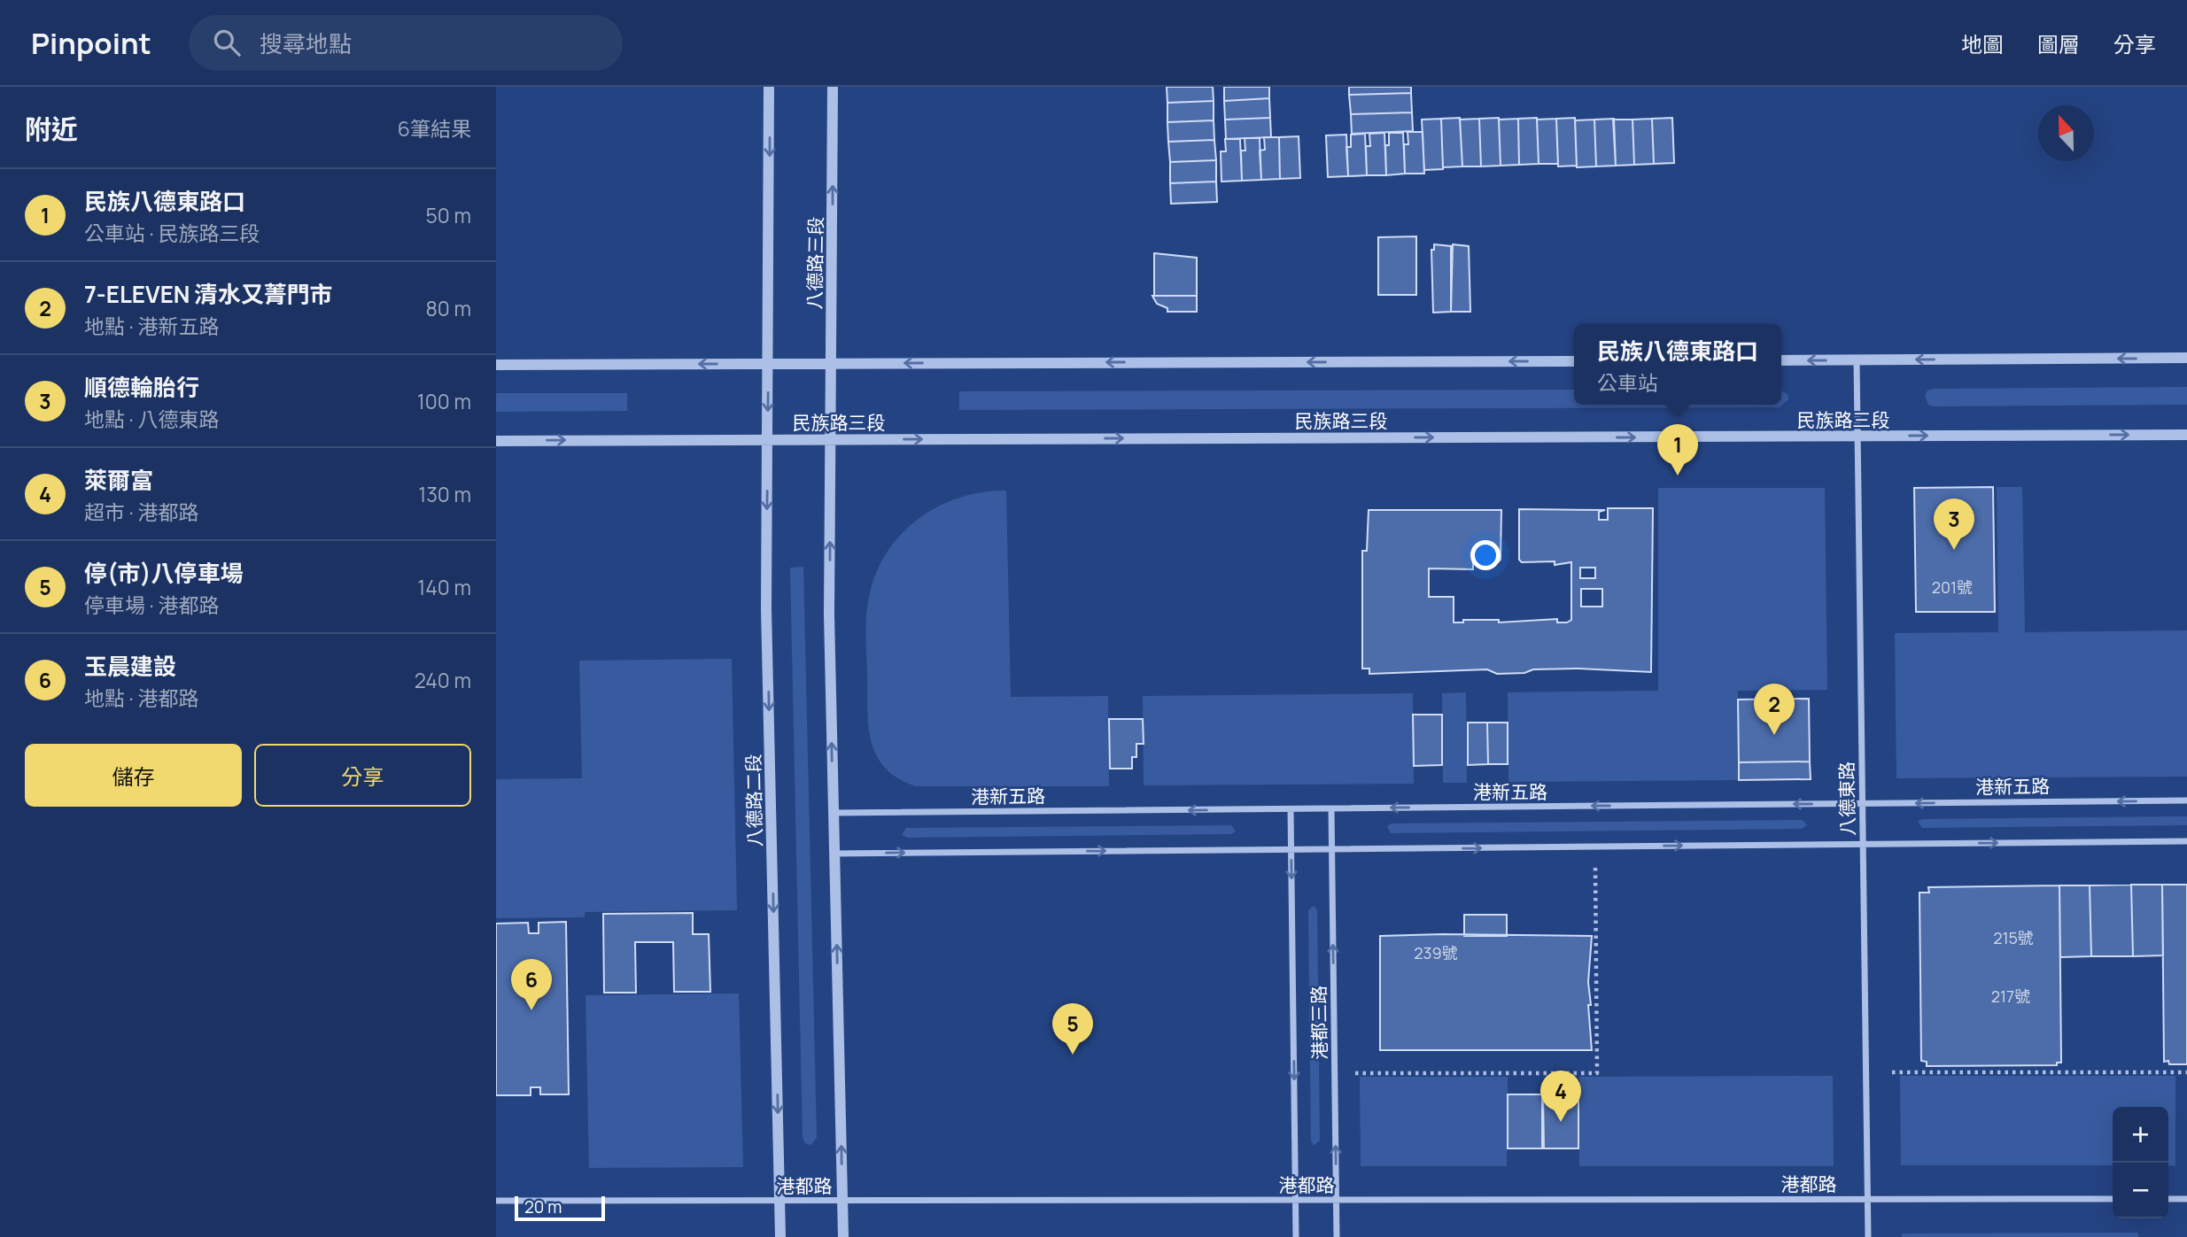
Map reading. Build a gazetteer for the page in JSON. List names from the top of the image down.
{
  "streets": {
    "street": [
      "八德路三段",
      "民族路三段",
      "港新五路",
      "八德東路",
      "八德路二段",
      "港都三路",
      "港都路"
    ]
  },
  "crossings": [
    ["八德路三段", "民族路三段"],
    ["民族路三段", "八德東路"],
    ["民族路三段", "八德路二段"],
    ["港新五路", "八德東路"],
    ["港新五路", "港都三路"],
    ["八德東路", "港都路"],
    ["八德路二段", "港都路"],
    ["港都三路", "港都路"]
  ],
  "house_numbers": [
    "201號",
    "215號",
    "239號",
    "217號"
  ],
  "scale_bar": "20 m",
  "north": "top",
  "page": {
    "header": "Pinpoint",
    "search": "搜尋地點",
    "nav": ["地圖", "圖層", "分享"],
    "heading": ["附近", "6筆結果"],
    "list": [
      {
        "mark": "1",
        "name": "民族八德東路口",
        "note": "公車站 · 民族路三段",
        "value": "50 m"
      },
      {
        "mark": "2",
        "name": "7-ELEVEN 清水又菁門市",
        "note": "地點 · 港新五路",
        "value": "80 m"
      },
      {
        "mark": "3",
        "name": "順德輪胎行",
        "note": "地點 · 八德東路",
        "value": "100 m"
      },
      {
        "mark": "4",
        "name": "萊爾富",
        "note": "超市 · 港都路",
        "value": "130 m"
      },
      {
        "mark": "5",
        "name": "停(市)八停車場",
        "note": "停車場 · 港都路",
        "value": "140 m"
      },
      {
        "mark": "6",
        "name": "玉晨建設",
        "note": "地點 · 港都路",
        "value": "240 m"
      }
    ],
    "popup": ["民族八德東路口", "公車站"],
    "pins": [
      "1",
      "3",
      "2",
      "6",
      "5",
      "4"
    ],
    "buttons": ["儲存", "分享"],
    "map_buttons": ["+", "−"],
    "scale": "20 m"
  }
}
